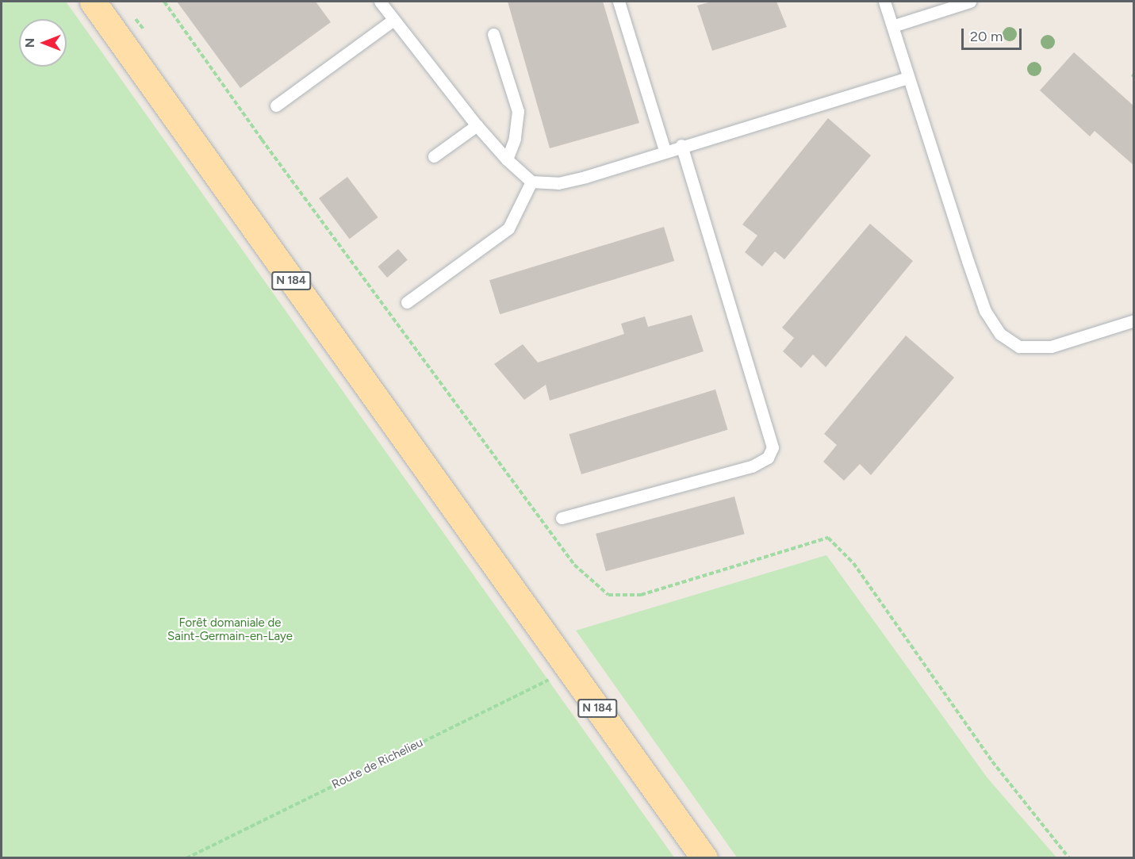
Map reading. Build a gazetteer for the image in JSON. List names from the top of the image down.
{
  "streets": {
    "main road": ["N 184"],
    "path": ["Route de Richelieu"]
  },
  "crossings": [
    ["N 184", "Route de Richelieu"]
  ],
  "parks": ["Forêt domaniale de Saint-Germain-en-Laye"],
  "scale_bar": "20 m",
  "north": "left"
}
